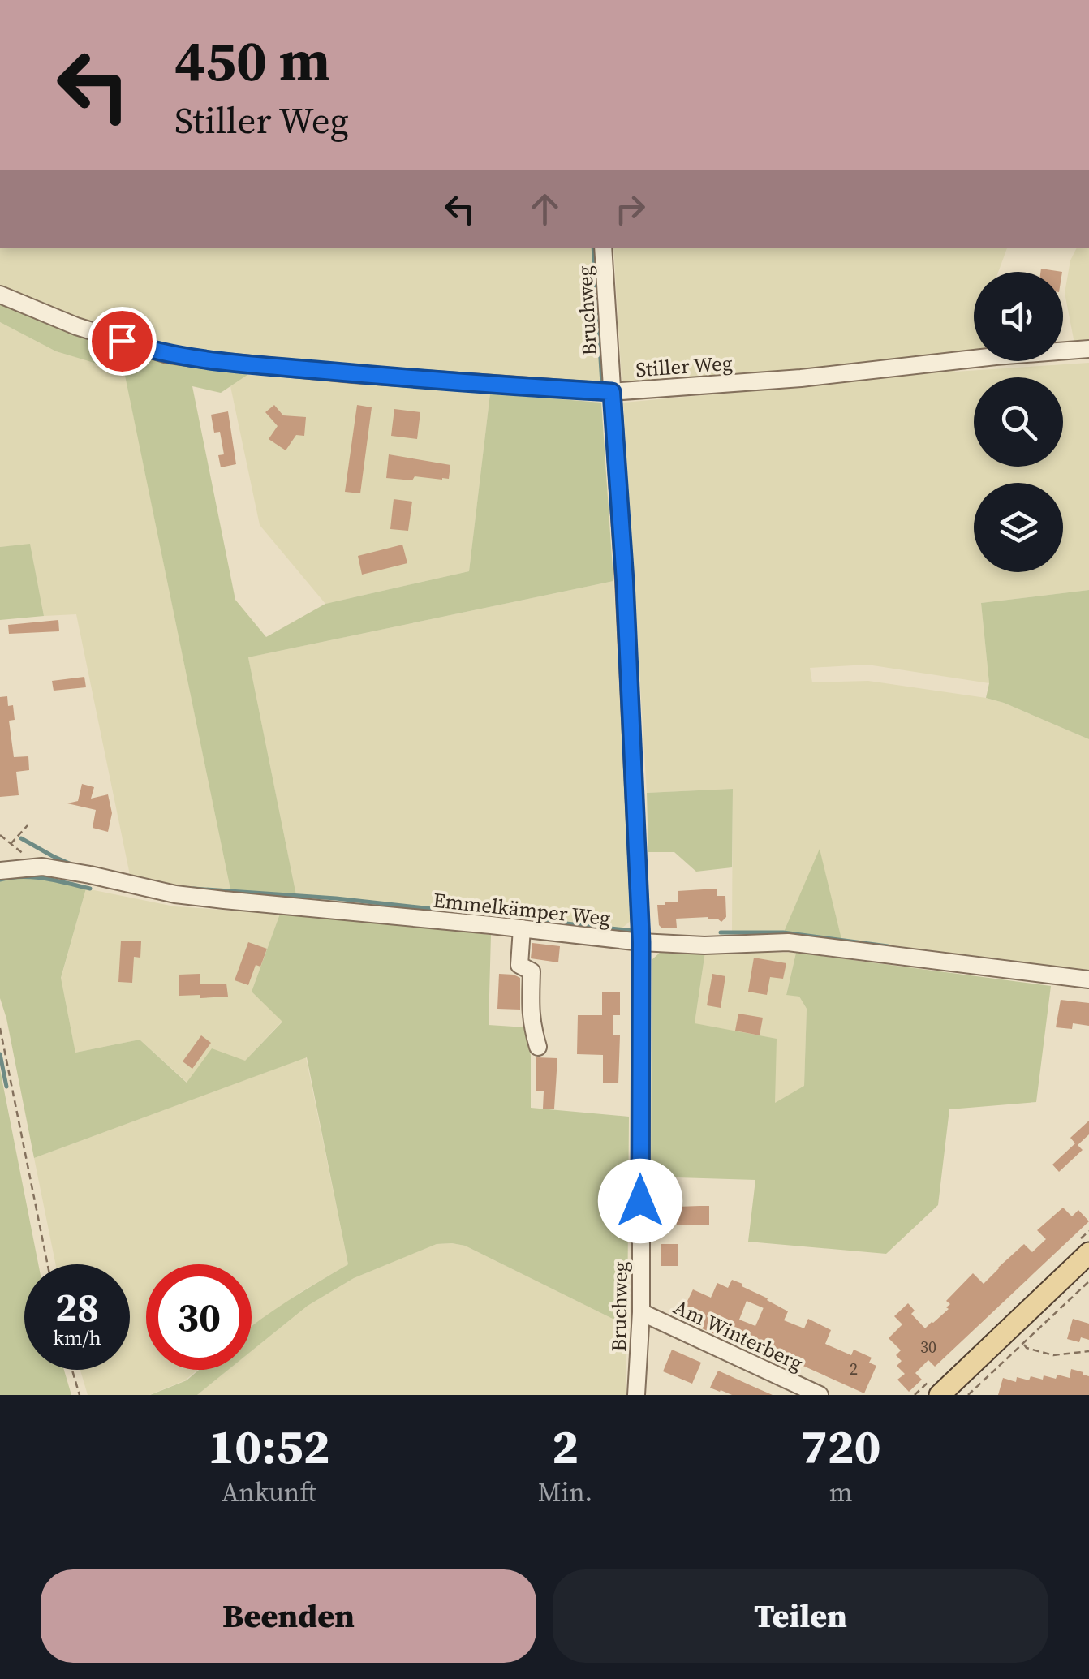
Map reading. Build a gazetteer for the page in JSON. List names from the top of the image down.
{
  "streets": {
    "street": [
      "Bruchweg",
      "Stiller Weg",
      "Emmelkämper Weg",
      "Am Winterberg"
    ]
  },
  "crossings": [
    ["Bruchweg", "Stiller Weg"],
    ["Bruchweg", "Emmelkämper Weg"],
    ["Bruchweg", "Am Winterberg"]
  ],
  "house_numbers": ["30", "2"],
  "page": {
    "turn": ["450 m", "Stiller Weg"],
    "speed": "28 km/h",
    "limit": "30",
    "eta": [
      "10:52",
      "Ankunft",
      "2",
      "Min.",
      "720",
      "m"
    ],
    "buttons": ["Beenden", "Teilen"]
  }
}
